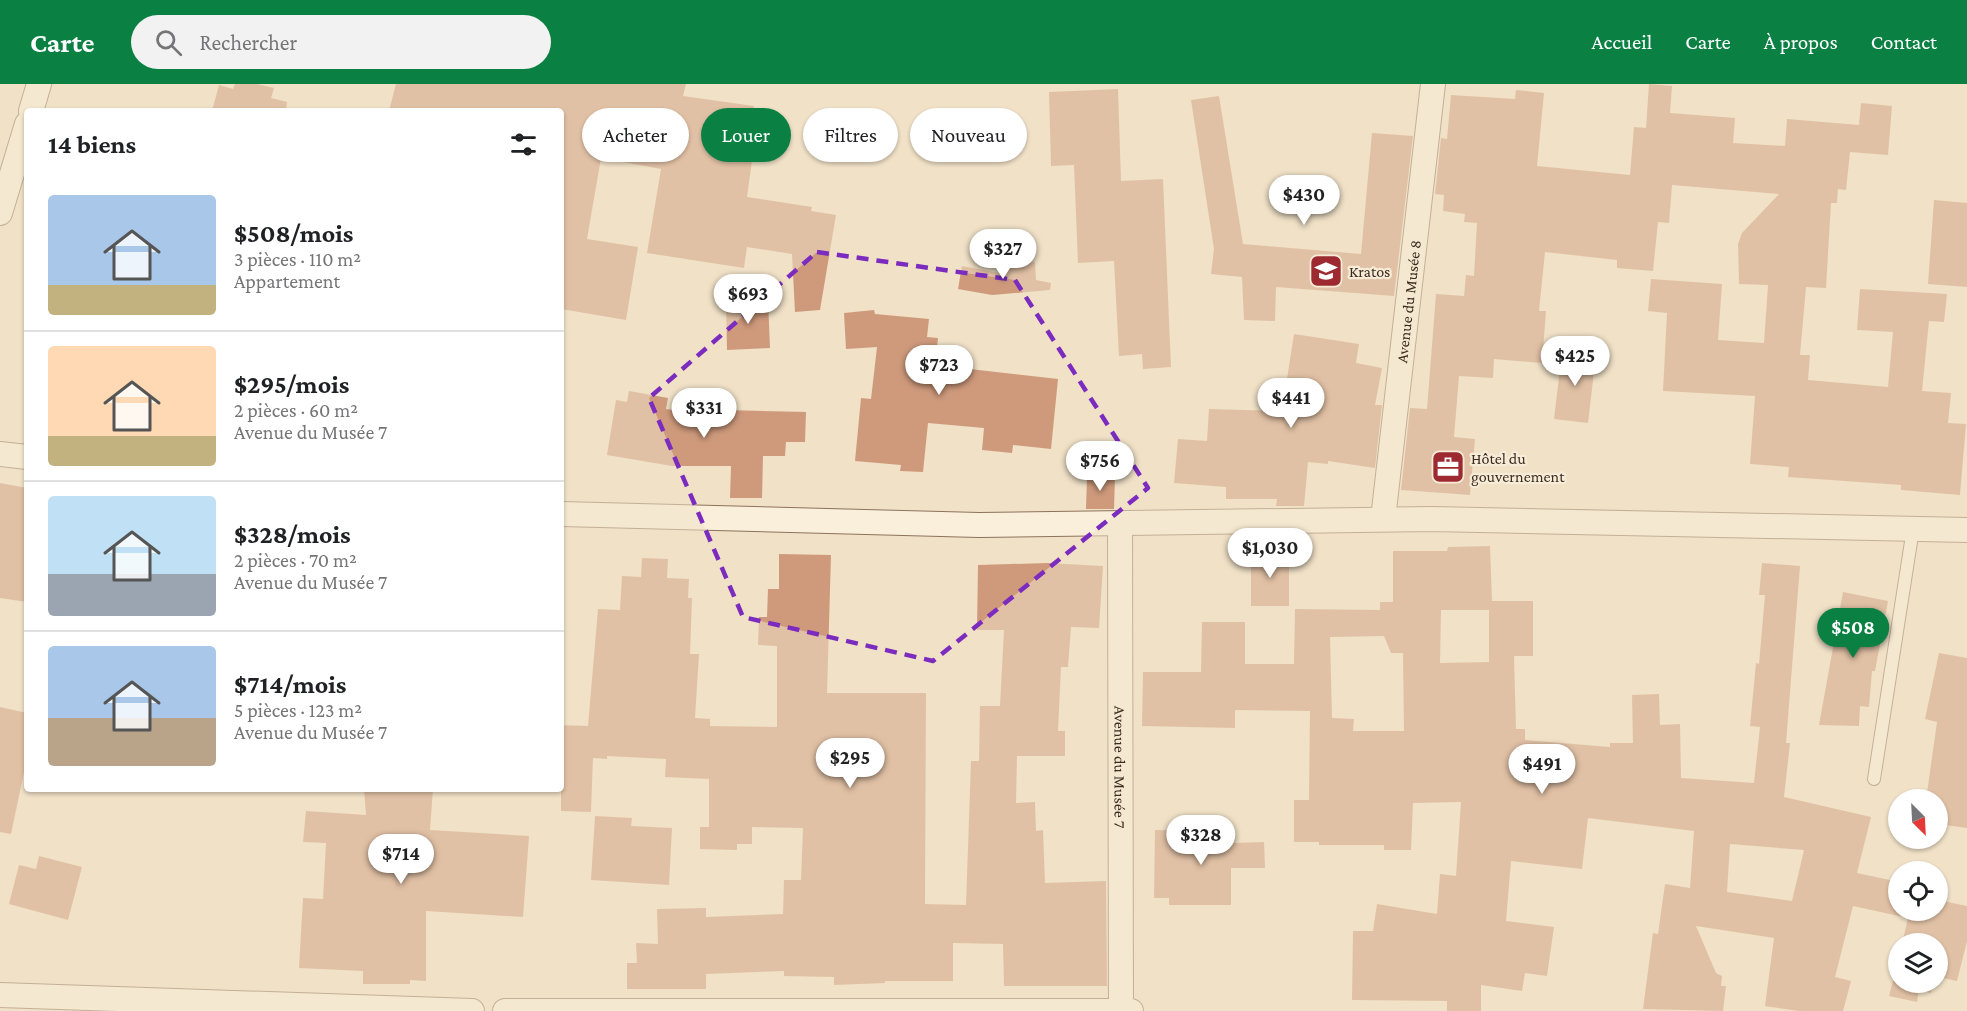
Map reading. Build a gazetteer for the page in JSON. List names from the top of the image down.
{
  "streets": {
    "street": ["Avenue du Musée 8", "Avenue du Musée 7"]
  },
  "places": {
    "school or university": ["Kratos"],
    "office": ["Hôtel du gouvernement"]
  },
  "north": "bottom right",
  "page": {
    "header": "Carte",
    "search": "Rechercher",
    "nav": [
      "Accueil",
      "Carte",
      "À propos",
      "Contact"
    ],
    "chip": [
      "Acheter",
      "Louer",
      "Filtres",
      "Nouveau"
    ],
    "heading": "14 biens",
    "price": [
      "$430",
      "$327",
      "$693",
      "$425",
      "$723",
      "$441",
      "$331",
      "$756",
      "$1,030",
      "$508",
      "$295",
      "$491",
      "$328",
      "$714"
    ],
    "list": [
      {
        "name": "$508/mois",
        "note": "3 pièces · 110 m² · Appartement"
      },
      {
        "name": "$295/mois",
        "note": "2 pièces · 60 m² · Avenue du Musée 7"
      },
      {
        "name": "$328/mois",
        "note": "2 pièces · 70 m² · Avenue du Musée 7"
      },
      {
        "name": "$714/mois",
        "note": "5 pièces · 123 m² · Avenue du Musée 7"
      }
    ]
  }
}
